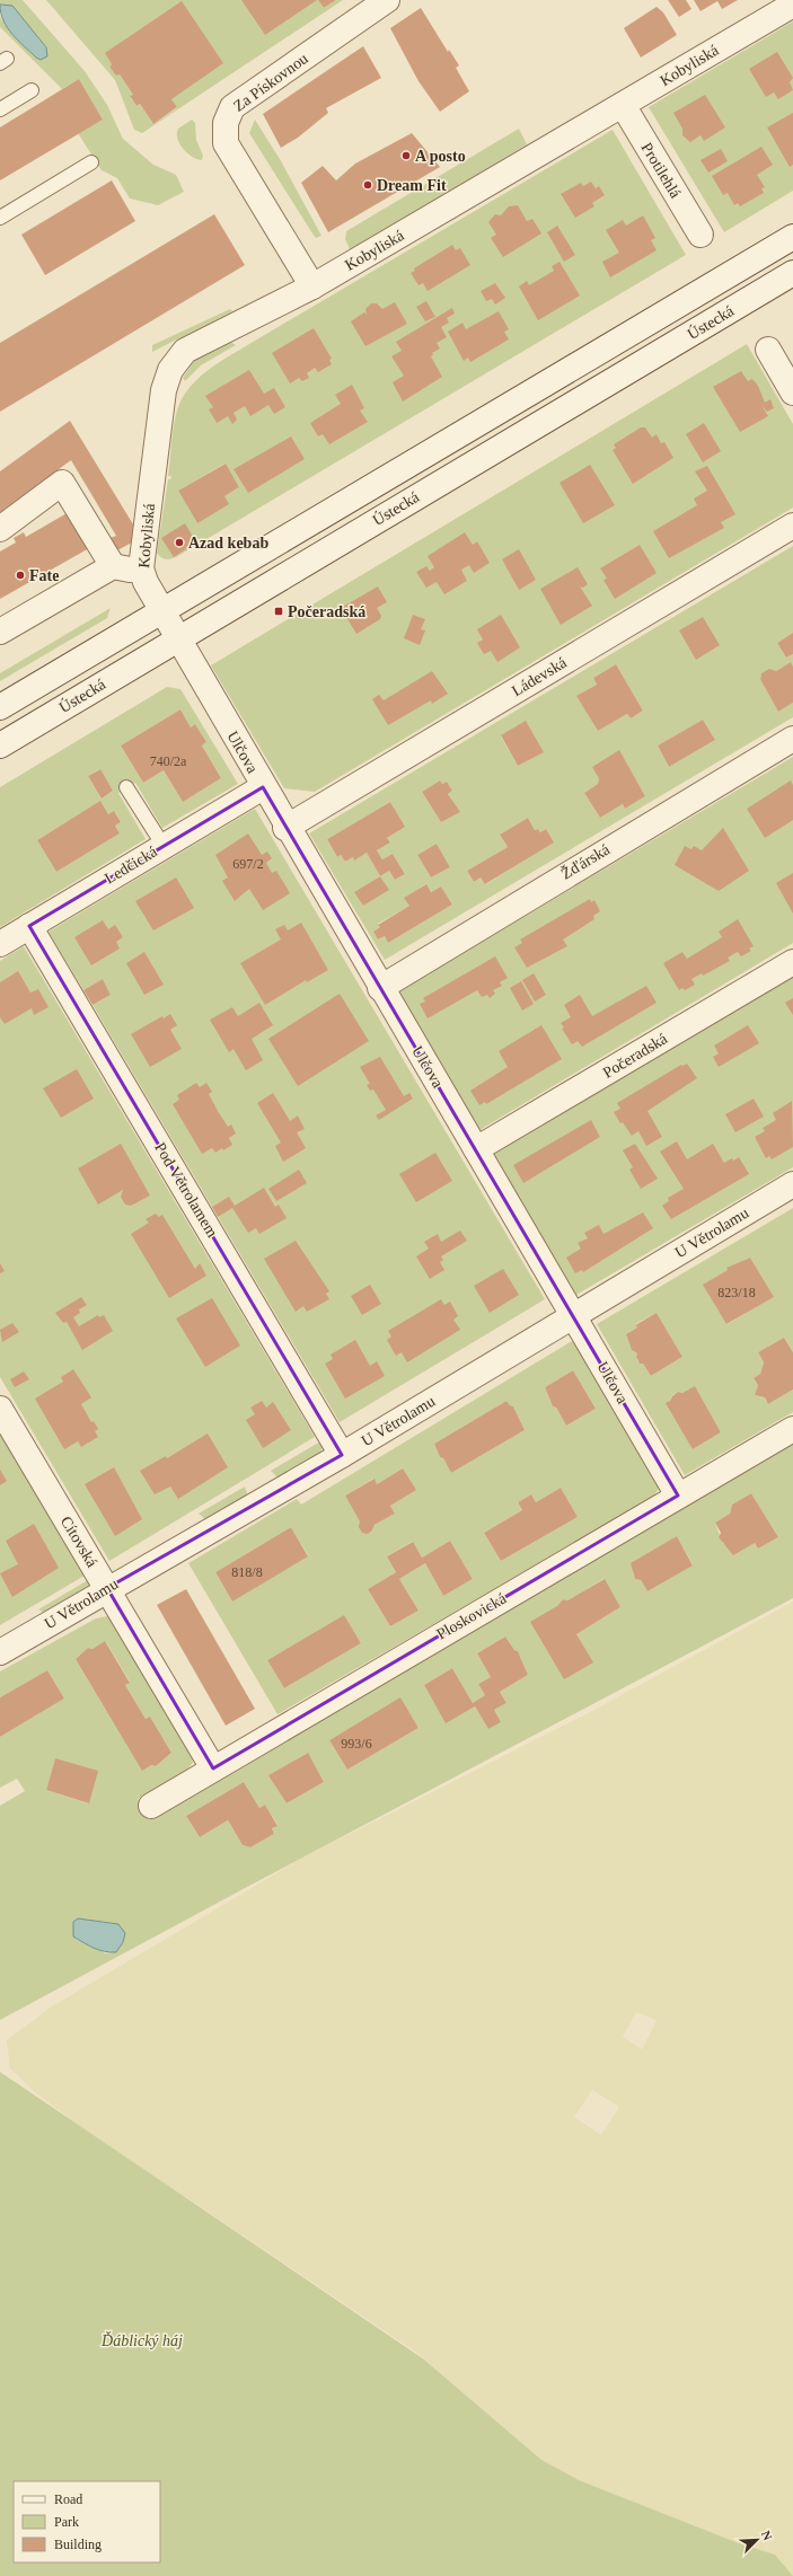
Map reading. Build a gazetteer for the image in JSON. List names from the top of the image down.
{
  "streets": {
    "street": [
      "Kobyliská",
      "Za Pískovnou",
      "Protilehlá",
      "Ústecká",
      "Ládevská",
      "Ulčova",
      "Žďárská",
      "Ledčická",
      "Počeradská",
      "Pod Větrolamem",
      "U Větrolamu",
      "Cítovská",
      "Ploskovická"
    ]
  },
  "crossings": [
    ["Kobyliská", "Za Pískovnou"],
    ["Kobyliská", "Protilehlá"],
    ["Kobyliská", "Ústecká"],
    ["Kobyliská", "Ulčova"],
    ["Ústecká", "Ulčova"],
    ["Ládevská", "Ulčova"],
    ["Ulčova", "Žďárská"],
    ["Ulčova", "Ledčická"],
    ["Ulčova", "Počeradská"],
    ["Ulčova", "U Větrolamu"],
    ["Ulčova", "Ploskovická"],
    ["Ledčická", "Pod Větrolamem"],
    ["Pod Větrolamem", "U Větrolamu"],
    ["U Větrolamu", "Cítovská"],
    ["Cítovská", "Ploskovická"]
  ],
  "parks": ["Ďáblický háj"],
  "places": {
    "other": [
      "A posto",
      "Dream Fit",
      "Azad kebab",
      "Fate"
    ],
    "transit": ["Počeradská"]
  },
  "house_numbers": [
    "740/2a",
    "697/2",
    "823/18",
    "818/8",
    "993/6"
  ],
  "legend": ["Road", "Park", "Building"],
  "north": "top right"
}
